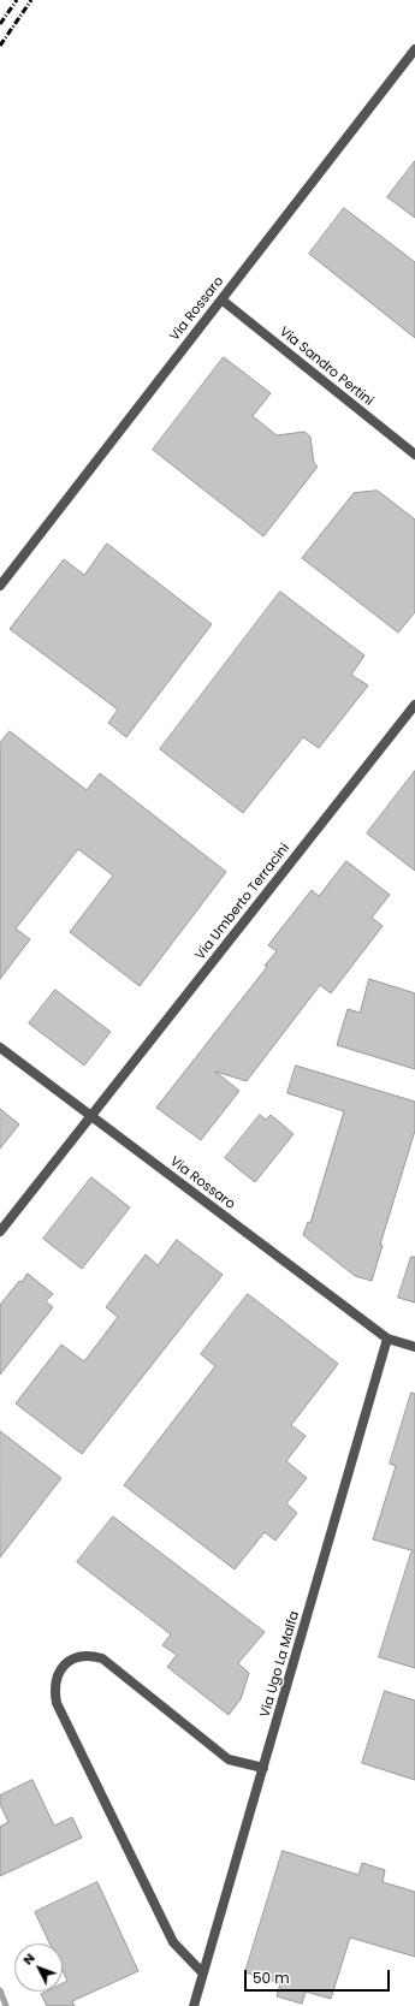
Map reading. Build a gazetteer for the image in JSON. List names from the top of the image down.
{
  "streets": {
    "street": [
      "Via Rossaro",
      "Via Sandro Pertini",
      "Via Umberto Terracini",
      "Via Ugo La Malfa"
    ]
  },
  "crossings": [
    ["Via Rossaro", "Via Sandro Pertini"],
    ["Via Rossaro", "Via Umberto Terracini"],
    ["Via Rossaro", "Via Ugo La Malfa"]
  ],
  "scale_bar": "50 m",
  "north": "top left"
}
